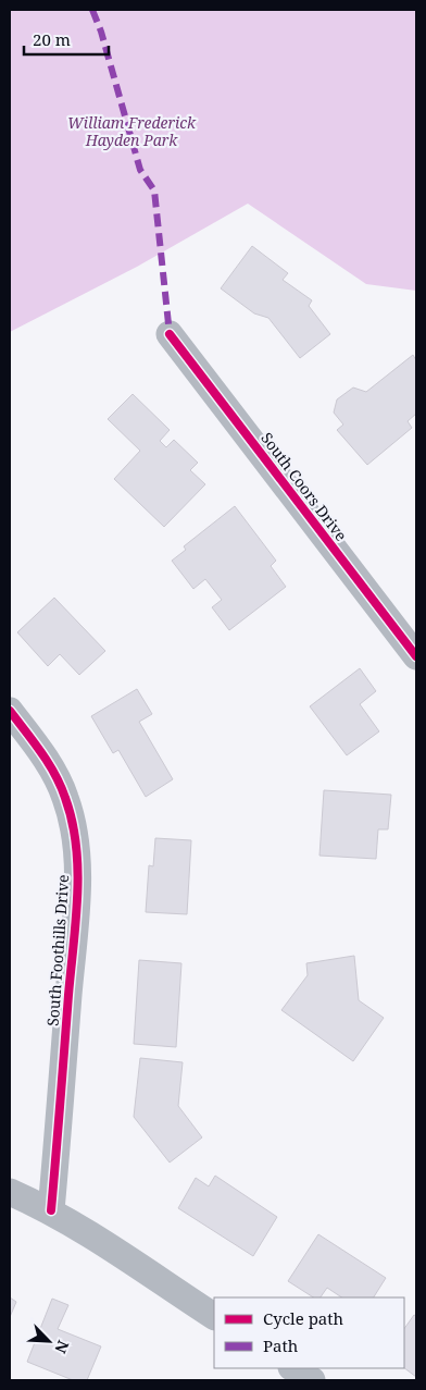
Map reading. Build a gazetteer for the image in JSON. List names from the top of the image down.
{
  "streets": {
    "street": ["South Coors Drive", "South Foothills Drive"]
  },
  "parks": ["William Frederick Hayden Park"],
  "legend": ["Cycle path", "Path"],
  "scale_bar": "20 m",
  "north": "bottom right"
}
